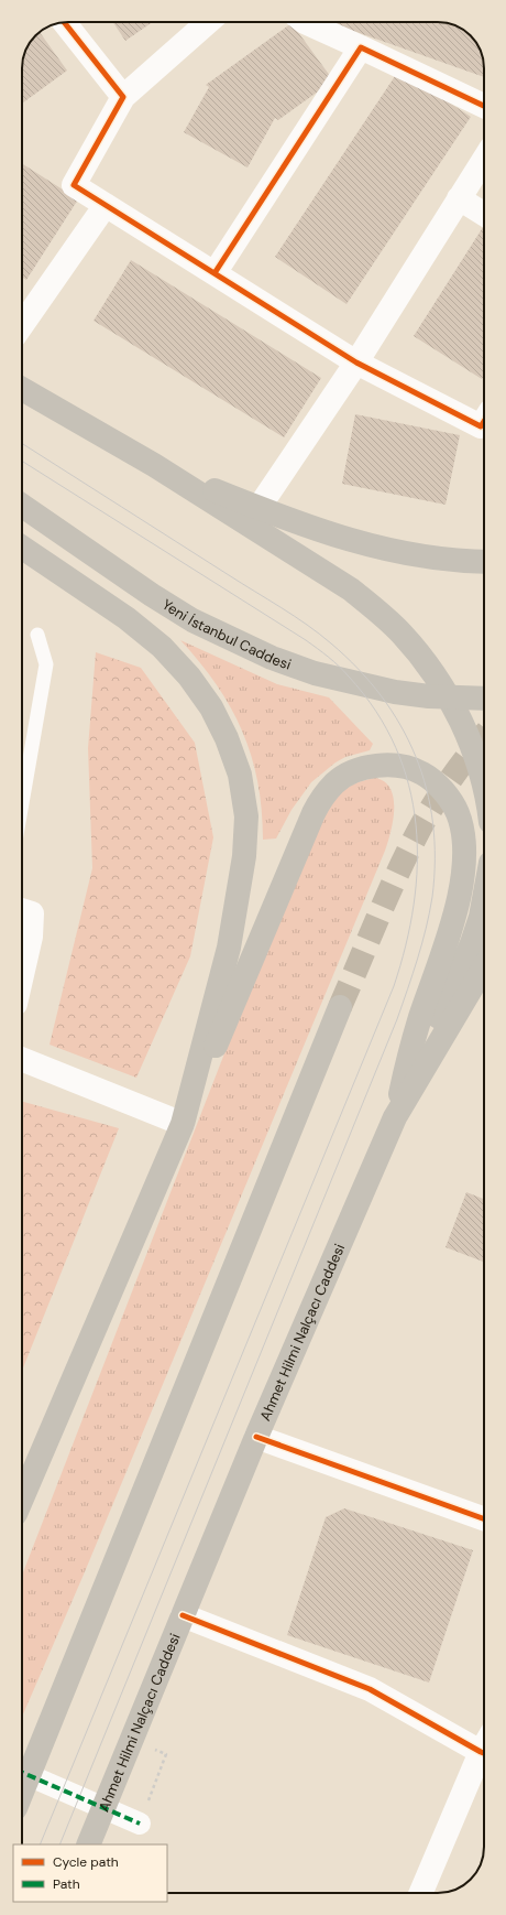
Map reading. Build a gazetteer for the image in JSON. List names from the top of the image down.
{
  "streets": {
    "main road": ["Yeni İstanbul Caddesi", "Ahmet Hilmi Nalçacı Caddesi"]
  },
  "legend": ["Cycle path", "Path"]
}
